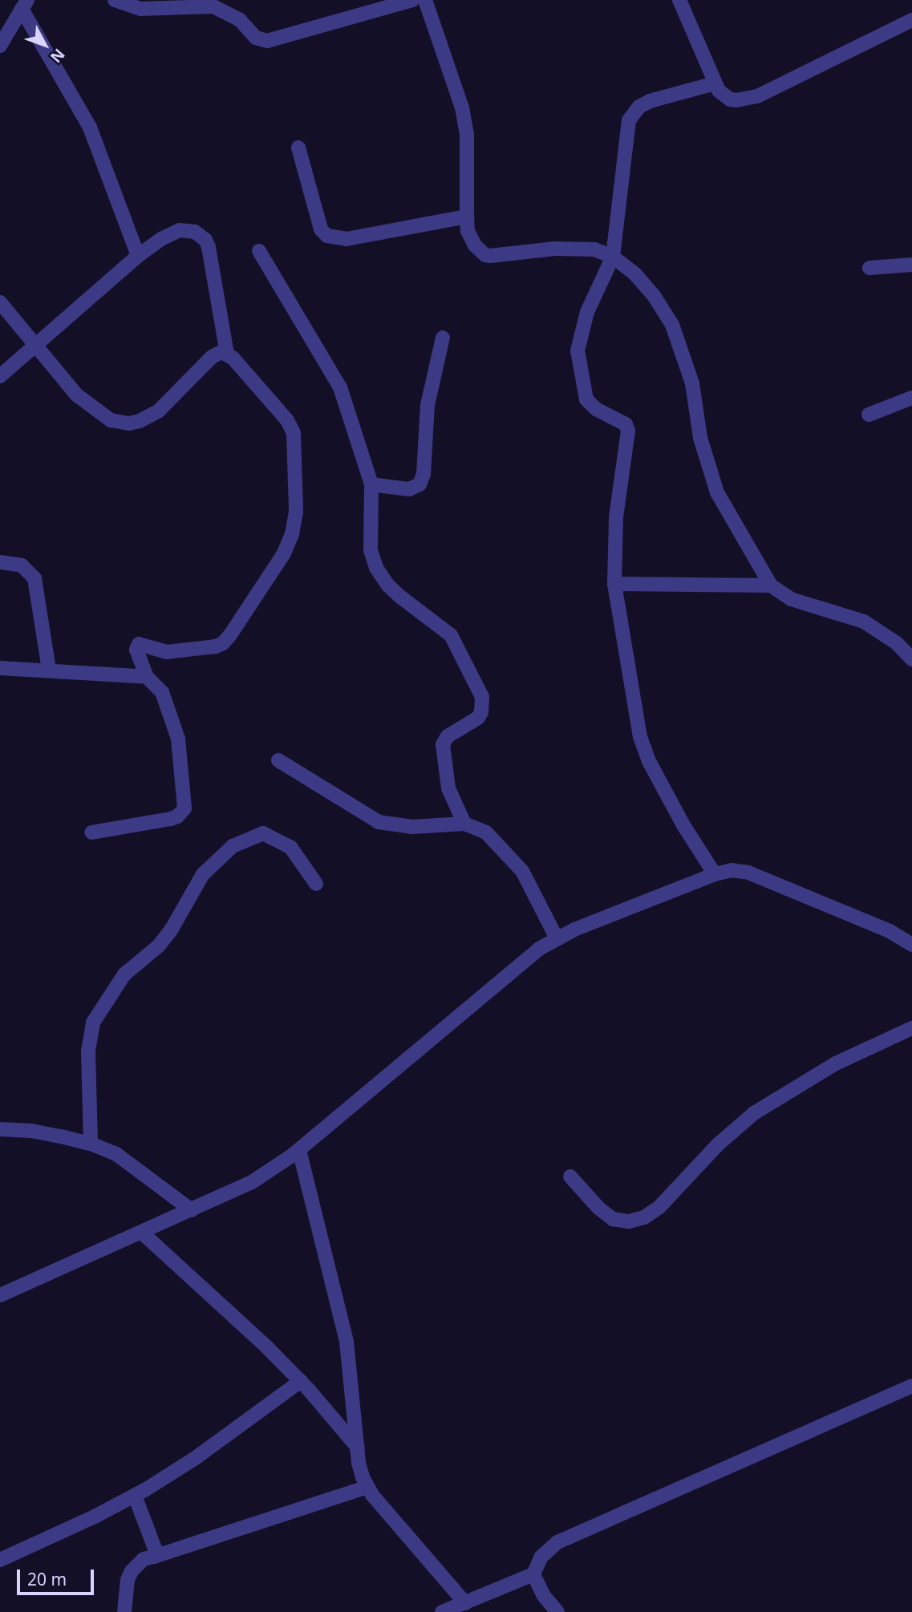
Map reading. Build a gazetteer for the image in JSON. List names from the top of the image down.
{
  "scale_bar": "20 m",
  "north": "bottom right"
}
